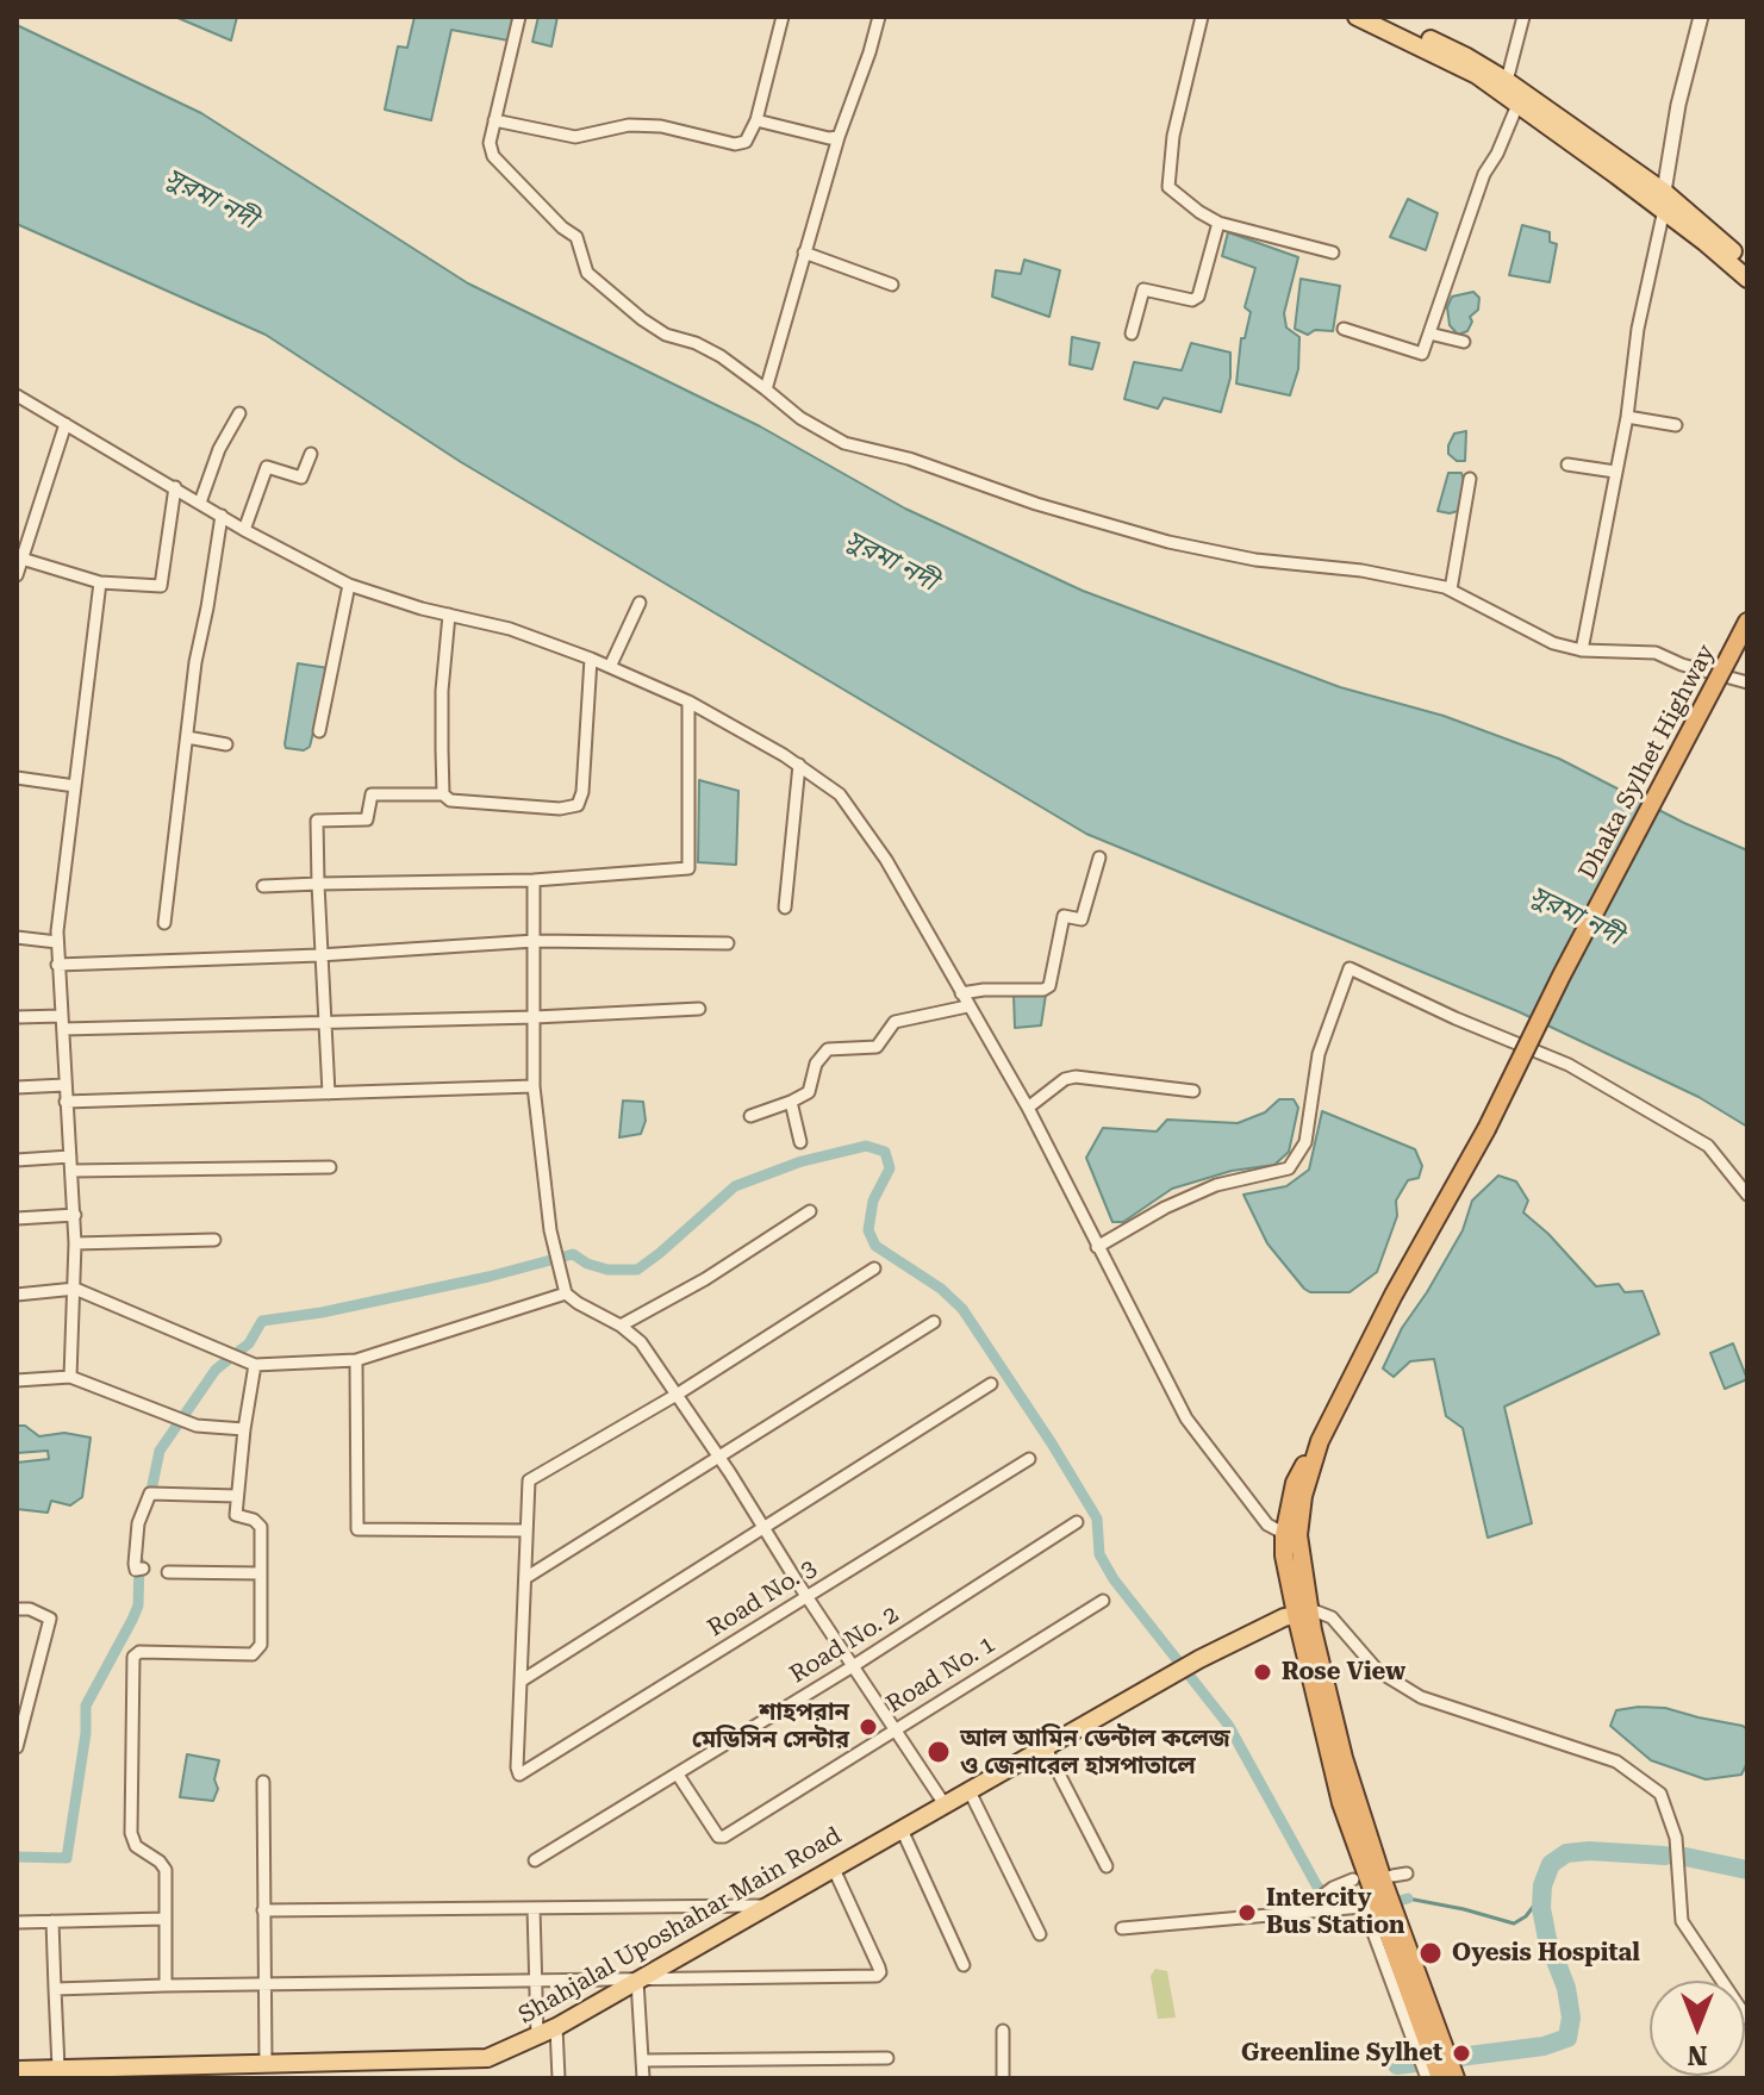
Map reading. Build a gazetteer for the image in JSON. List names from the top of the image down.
{
  "streets": {
    "highway": ["Dhaka Sylhet Highway"],
    "main road": ["Shahjalal Uposhahar Main Road"],
    "street": ["Road No. 3", "Road No. 2", "Road No. 1"]
  },
  "crossings": [
    ["Dhaka Sylhet Highway", "Shahjalal Uposhahar Main Road"],
    ["Road No. 2", "Road No. 1"]
  ],
  "water": ["সুরমা নদী"],
  "places": [
    "Rose View",
    "শাহপরান মেডিসিন সেন্টার",
    "আল আমিন ডেন্টাল কলেজ ও জেনারেল হাসপাতালে",
    "Intercity Bus Station",
    "Oyesis Hospital",
    "Greenline Sylhet"
  ],
  "north": "bottom"
}
